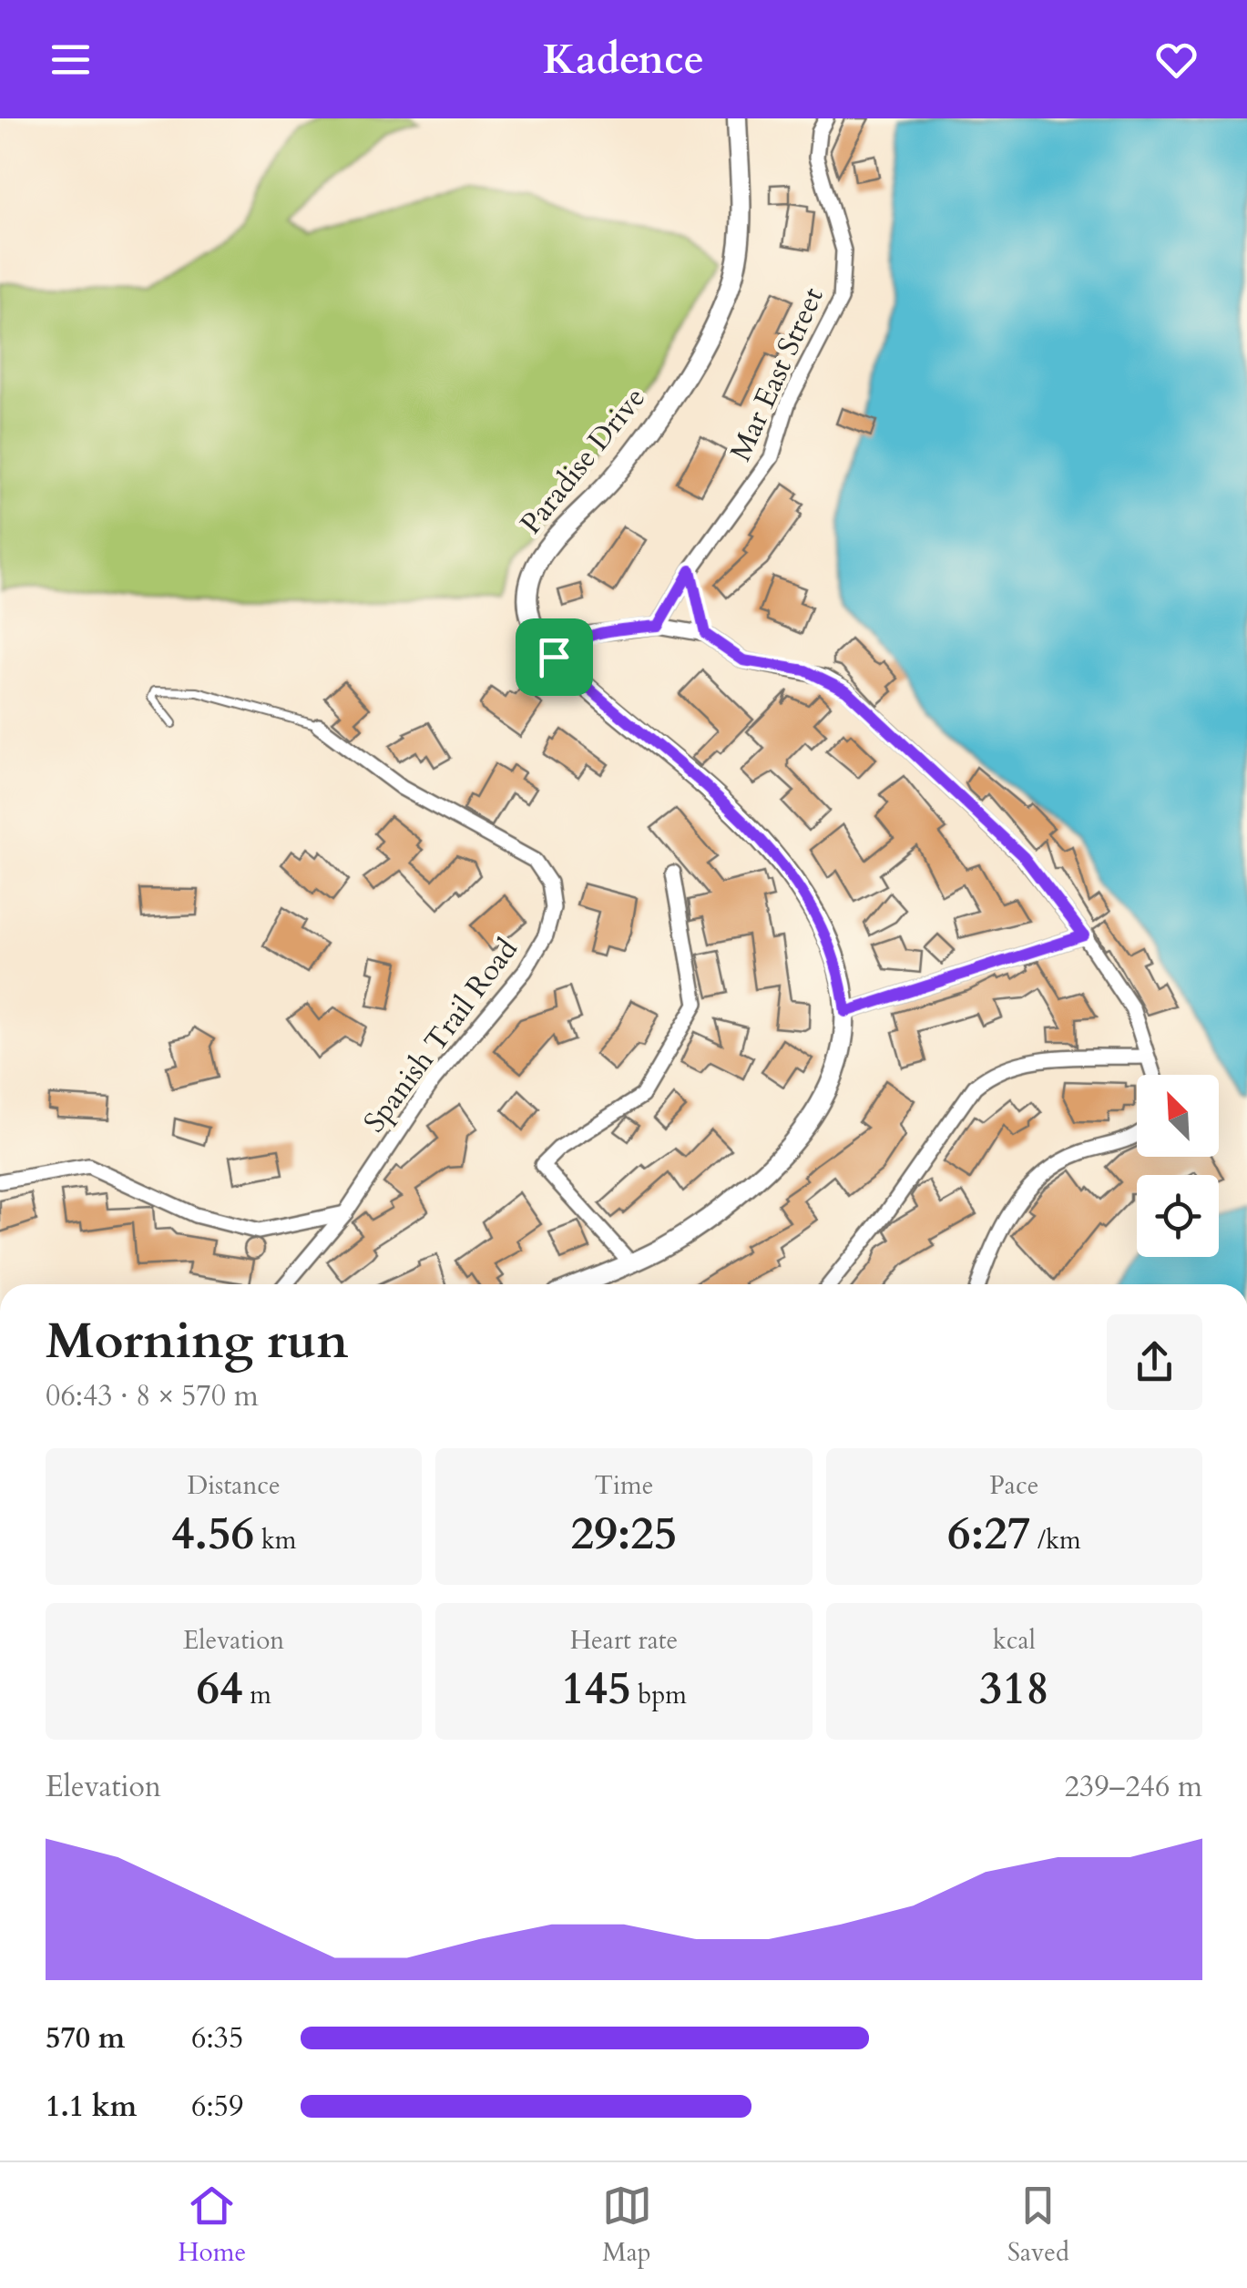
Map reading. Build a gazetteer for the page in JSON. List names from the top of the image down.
{
  "streets": {
    "street": ["Mar East Street", "Paradise Drive", "Spanish Trail Road"]
  },
  "north": "top left",
  "page": {
    "header": "Kadence",
    "heading": ["Morning run", "06:43 · 8 × 570 m"],
    "stats": [
      ["Distance", "4.56 km"],
      ["Time", "29:25"],
      ["Pace", "6:27 /km"],
      ["Elevation", "64 m"],
      ["Heart rate", "145 bpm"],
      ["kcal", "318"]
    ],
    "chart": ["Elevation", "239–246 m"],
    "list": [
      {
        "name": "570 m",
        "note": "6:35"
      },
      {
        "name": "1.1 km",
        "note": "6:59"
      }
    ],
    "tabs": ["Home", "Map", "Saved"]
  }
}
